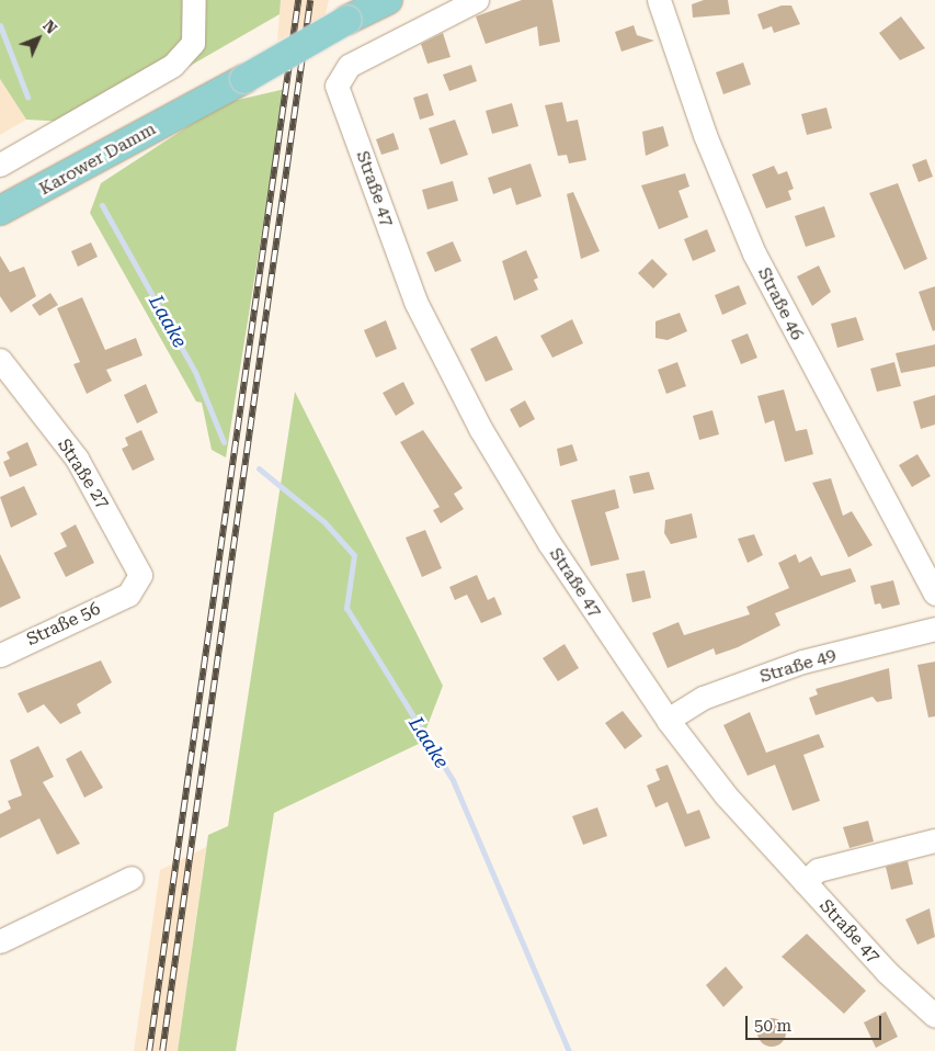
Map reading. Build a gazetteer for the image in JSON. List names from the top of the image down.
{
  "streets": {
    "main road": ["Karower Damm"],
    "street": [
      "Straße 47",
      "Straße 46",
      "Straße 27",
      "Straße 56",
      "Straße 49"
    ]
  },
  "crossings": [
    ["Straße 47", "Straße 49"],
    ["Straße 27", "Straße 56"]
  ],
  "water": ["Laake"],
  "scale_bar": "50 m",
  "north": "top right"
}
